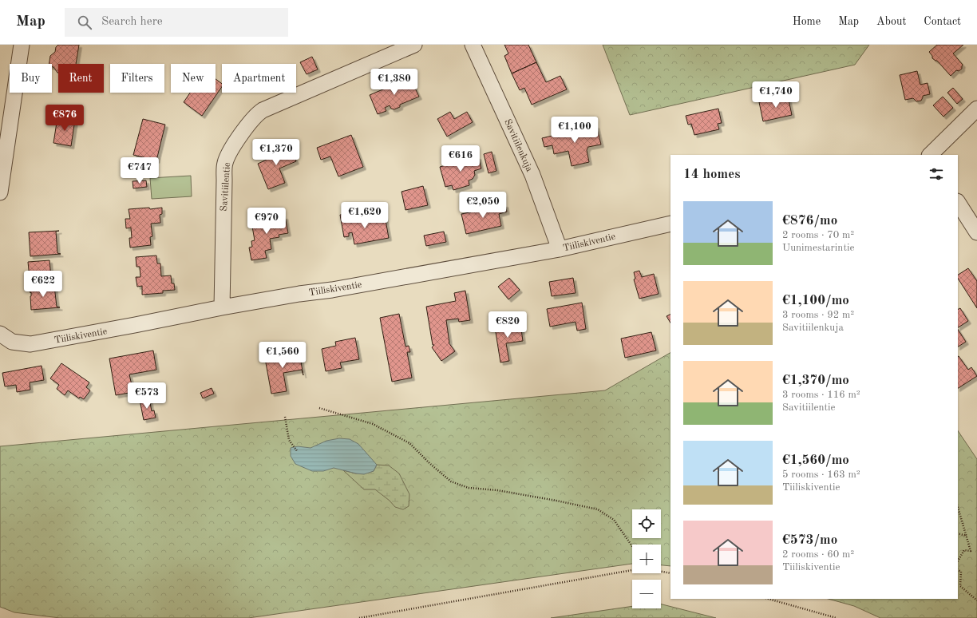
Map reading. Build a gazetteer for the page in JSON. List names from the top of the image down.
{
  "streets": {
    "street": ["Savitiilenkuja", "Savitiilentie", "Tiiliskiventie"]
  },
  "crossings": [
    ["Savitiilenkuja", "Tiiliskiventie"],
    ["Savitiilentie", "Tiiliskiventie"]
  ],
  "page": {
    "header": "Map",
    "search": "Search here",
    "nav": [
      "Home",
      "Map",
      "About",
      "Contact"
    ],
    "chip": [
      "Buy",
      "Rent",
      "Filters",
      "New",
      "Apartment"
    ],
    "price": [
      "€1,380",
      "€1,740",
      "€876",
      "€1,100",
      "€1,370",
      "€616",
      "€747",
      "€2,050",
      "€1,620",
      "€970",
      "€622",
      "€820",
      "€1,560",
      "€573"
    ],
    "heading": "14 homes",
    "list": [
      {
        "name": "€876/mo",
        "note": "2 rooms · 70 m² · Uunimestarintie"
      },
      {
        "name": "€1,100/mo",
        "note": "3 rooms · 92 m² · Savitiilenkuja"
      },
      {
        "name": "€1,370/mo",
        "note": "3 rooms · 116 m² · Savitiilentie"
      },
      {
        "name": "€1,560/mo",
        "note": "5 rooms · 163 m² · Tiiliskiventie"
      },
      {
        "name": "€573/mo",
        "note": "2 rooms · 60 m² · Tiiliskiventie"
      }
    ],
    "map_buttons": ["+", "−"]
  }
}
